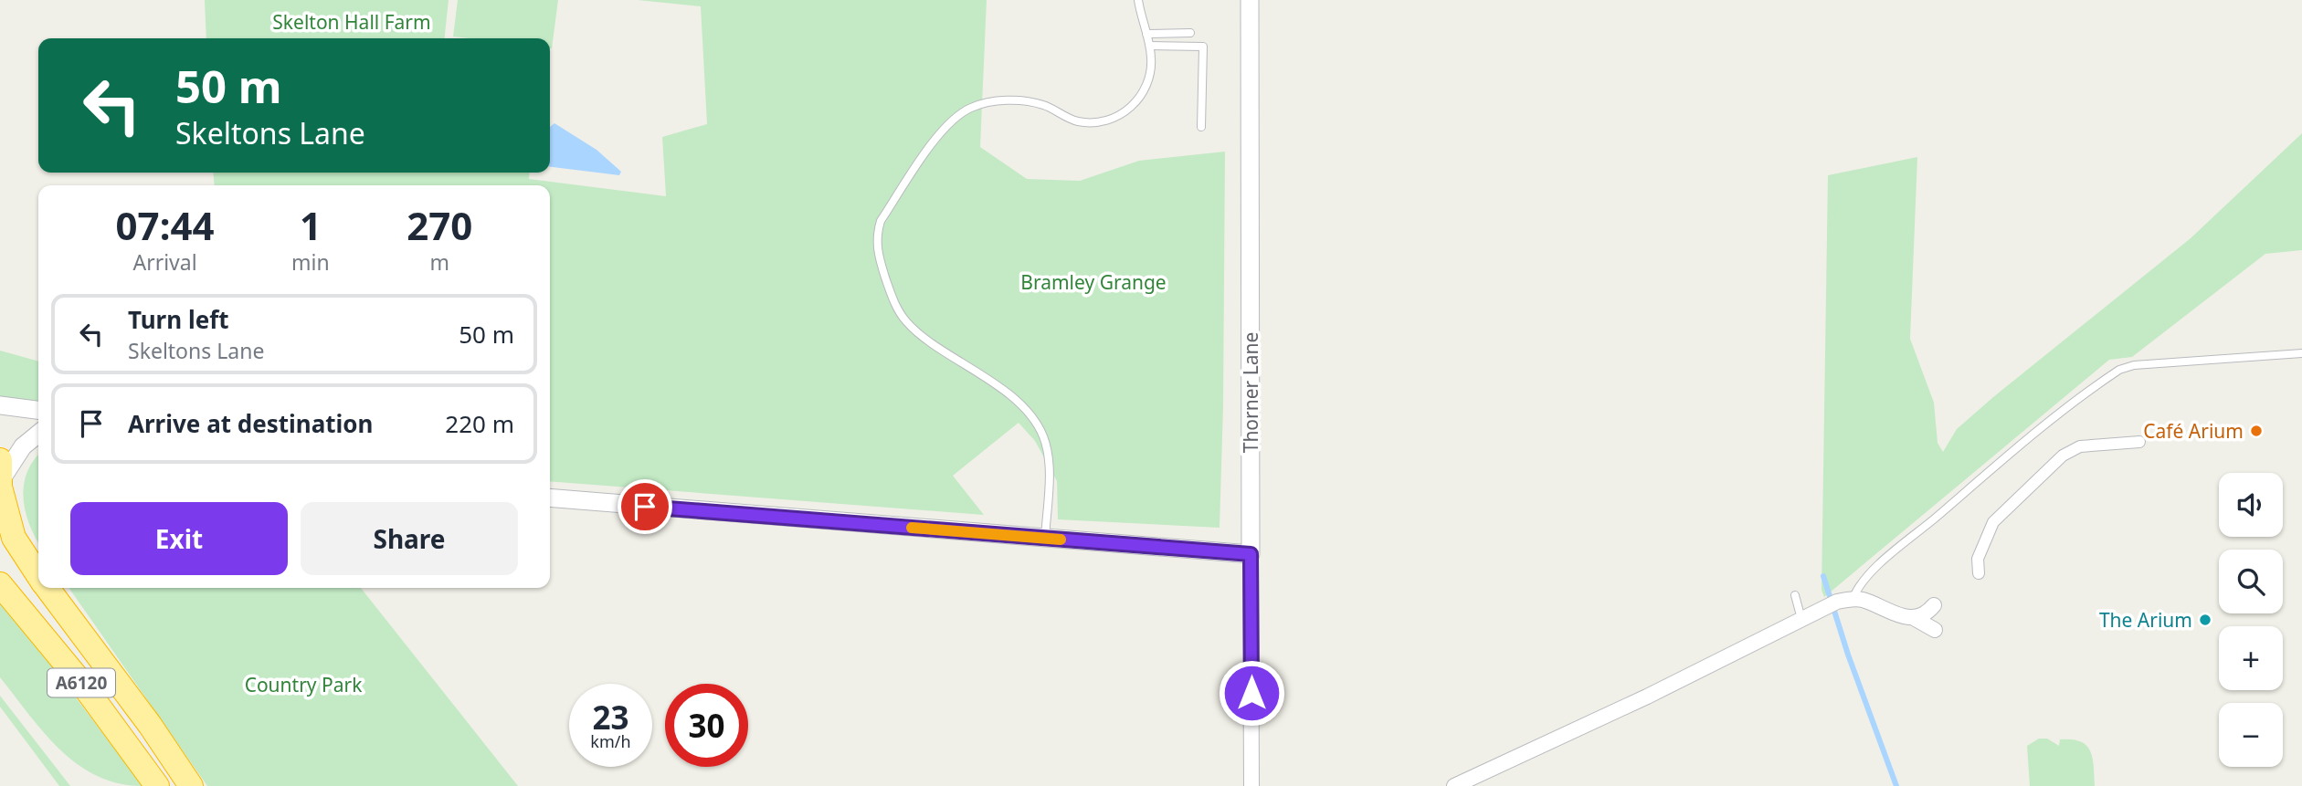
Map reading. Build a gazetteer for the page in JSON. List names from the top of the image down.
{
  "streets": {
    "highway": ["A6120"],
    "street": ["Thorner Lane"]
  },
  "parks": ["Skelton Hall Farm", "Bramley Grange", "Country Park"],
  "places": ["Café Arium", "The Arium"],
  "page": {
    "turn": ["50 m", "Skeltons Lane"],
    "eta": [
      "07:44",
      "Arrival",
      "1",
      "min",
      "270",
      "m"
    ],
    "list": [
      {
        "name": "Turn left",
        "note": "Skeltons Lane",
        "value": "50 m"
      },
      {
        "name": "Arrive at destination",
        "value": "220 m"
      }
    ],
    "map_buttons": ["+", "−"],
    "buttons": ["Exit", "Share"],
    "speed": "23 km/h",
    "limit": "30"
  }
}
